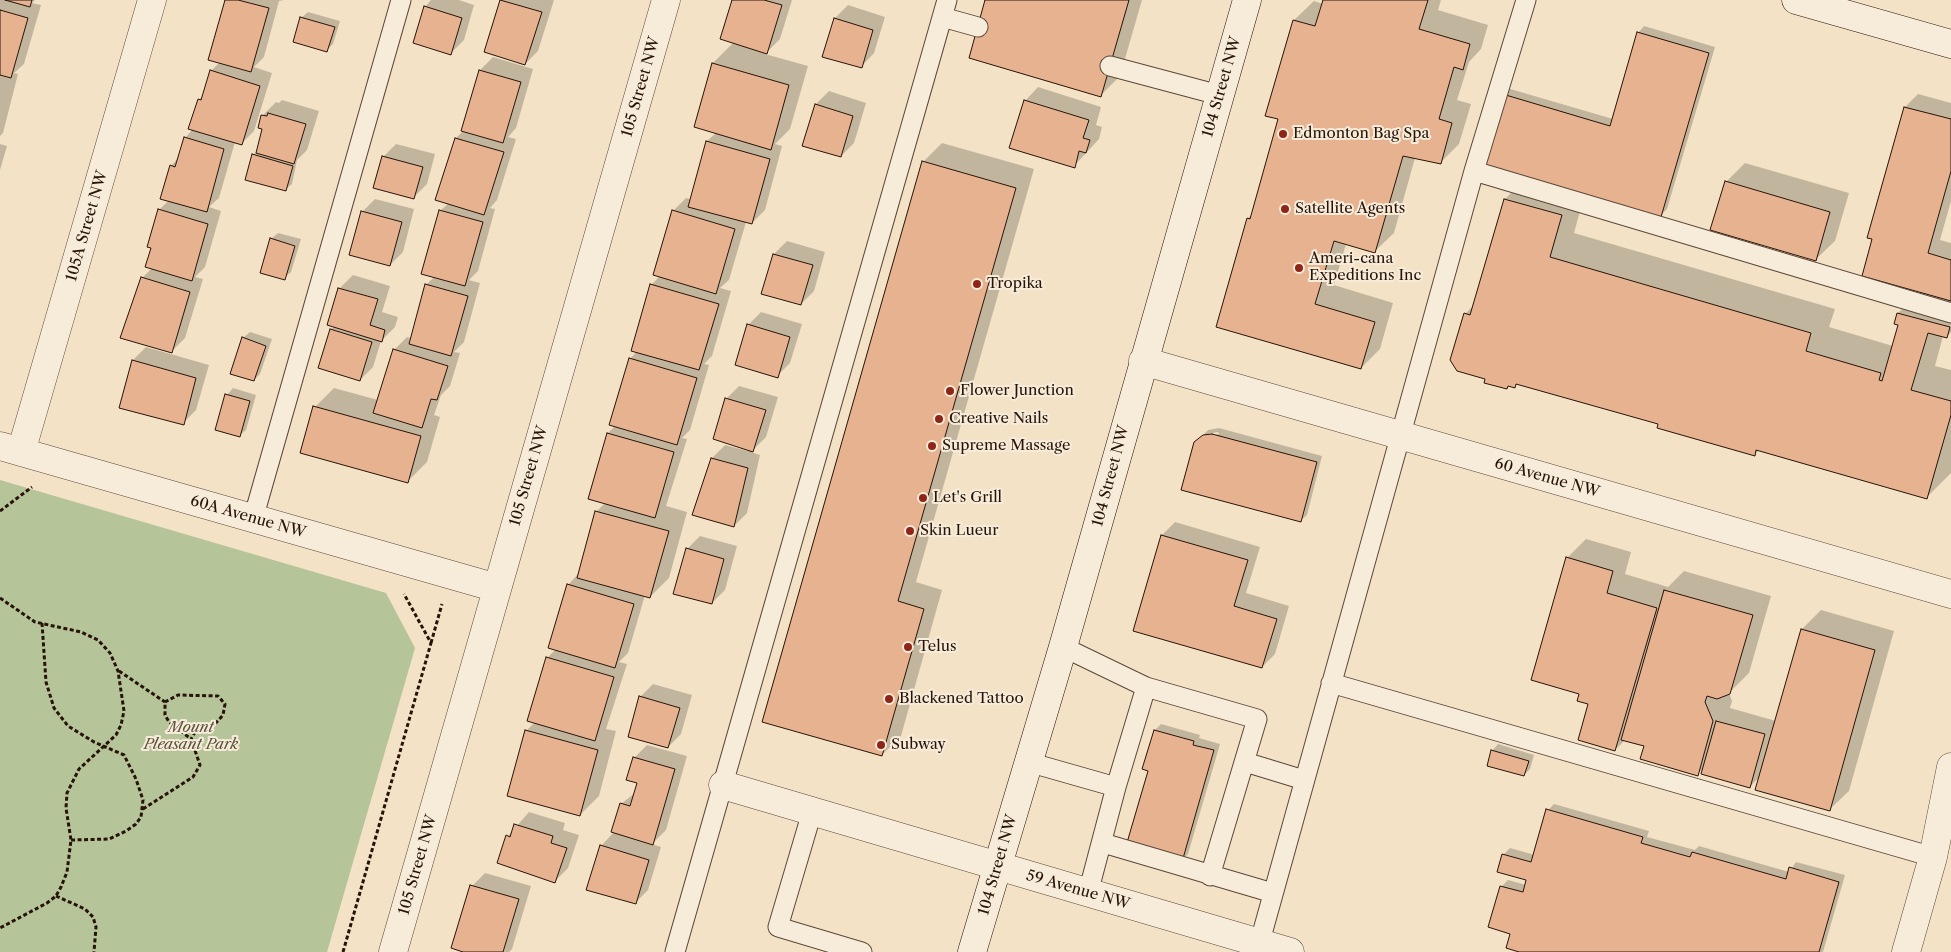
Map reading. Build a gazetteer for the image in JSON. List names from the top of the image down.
{
  "streets": {
    "street": [
      "105 Street NW",
      "104 Street NW",
      "105A Street NW",
      "60 Avenue NW",
      "60A Avenue NW",
      "59 Avenue NW"
    ]
  },
  "crossings": [
    ["105 Street NW", "60A Avenue NW"],
    ["104 Street NW", "60 Avenue NW"],
    ["104 Street NW", "59 Avenue NW"],
    ["105A Street NW", "60A Avenue NW"]
  ],
  "parks": ["Mount Pleasant Park"],
  "places": [
    "Edmonton Bag Spa",
    "Satellite Agents",
    "Ameri-cana Expeditions Inc",
    "Tropika",
    "Flower Junction",
    "Creative Nails",
    "Supreme Massage",
    "Let's Grill",
    "Skin Lueur",
    "Telus",
    "Blackened Tattoo",
    "Subway"
  ]
}
